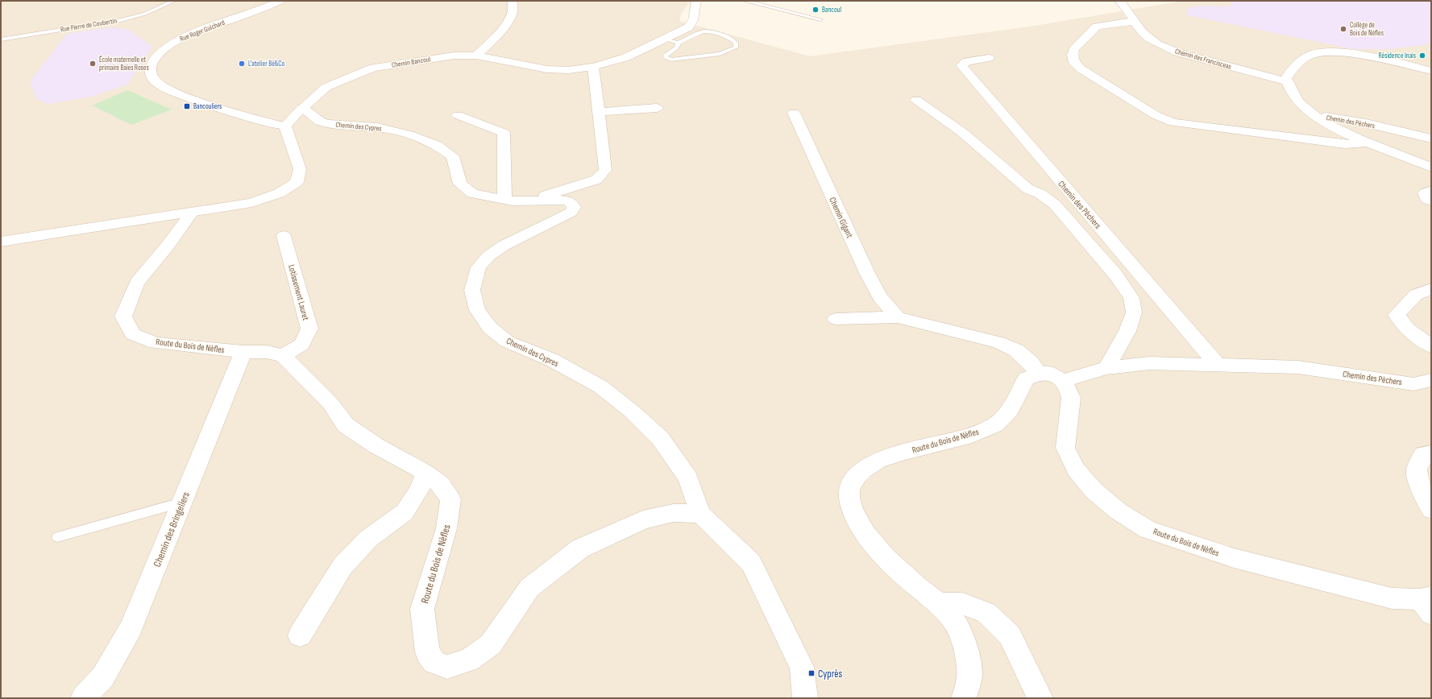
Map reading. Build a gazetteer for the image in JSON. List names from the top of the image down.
{
  "streets": {
    "street": [
      "Rue Roger Guichard",
      "Chemin des Francisceas",
      "Chemin Bancoul",
      "Chemin des Pêchers",
      "Chemin des Cypres",
      "Chemin Gigant",
      "Lotissement Lauret",
      "Route du Bois de Nèfles",
      "Chemin des Bringeliers"
    ],
    "lane": ["Rue Pierre de Coubertin"]
  },
  "crossings": [
    ["Rue Roger Guichard", "Chemin Bancoul"],
    ["Chemin Bancoul", "Chemin des Cypres"],
    ["Chemin des Pêchers", "Route du Bois de Nèfles"],
    ["Chemin des Cypres", "Route du Bois de Nèfles"],
    ["Lotissement Lauret", "Route du Bois de Nèfles"],
    ["Route du Bois de Nèfles", "Chemin des Bringeliers"]
  ],
  "places": {
    "other": [
      "Bancoul",
      "Collège de Bois de Nèfles",
      "Résidence Inais",
      "École maternelle et primaire Baies Roses",
      "L'atelier Bê&Co"
    ],
    "transit": ["Bancouliers", "Cyprès"]
  }
}
